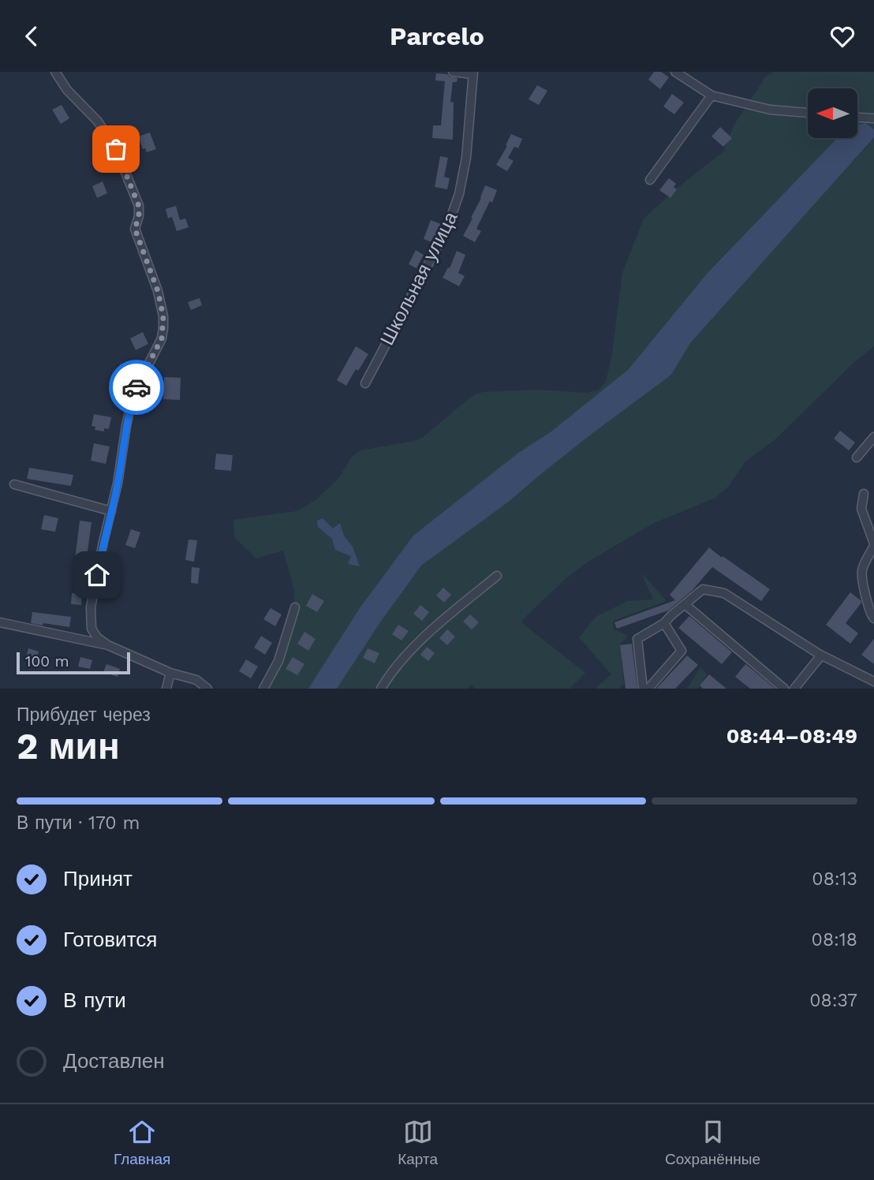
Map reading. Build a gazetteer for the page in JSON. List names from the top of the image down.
{
  "streets": {
    "street": ["Школьная улица"]
  },
  "scale_bar": "100 m",
  "north": "left",
  "page": {
    "header": "Parcelo",
    "scale": "100 m",
    "heading": ["2 мин", "Прибудет через", "08:44–08:49"],
    "bar": "В пути · 170 m",
    "list": [
      ["Принят", "08:13"],
      ["Готовится", "08:18"],
      ["В пути", "08:37"],
      "Доставлен"
    ],
    "tabs": ["Главная", "Карта", "Сохранённые"]
  }
}
